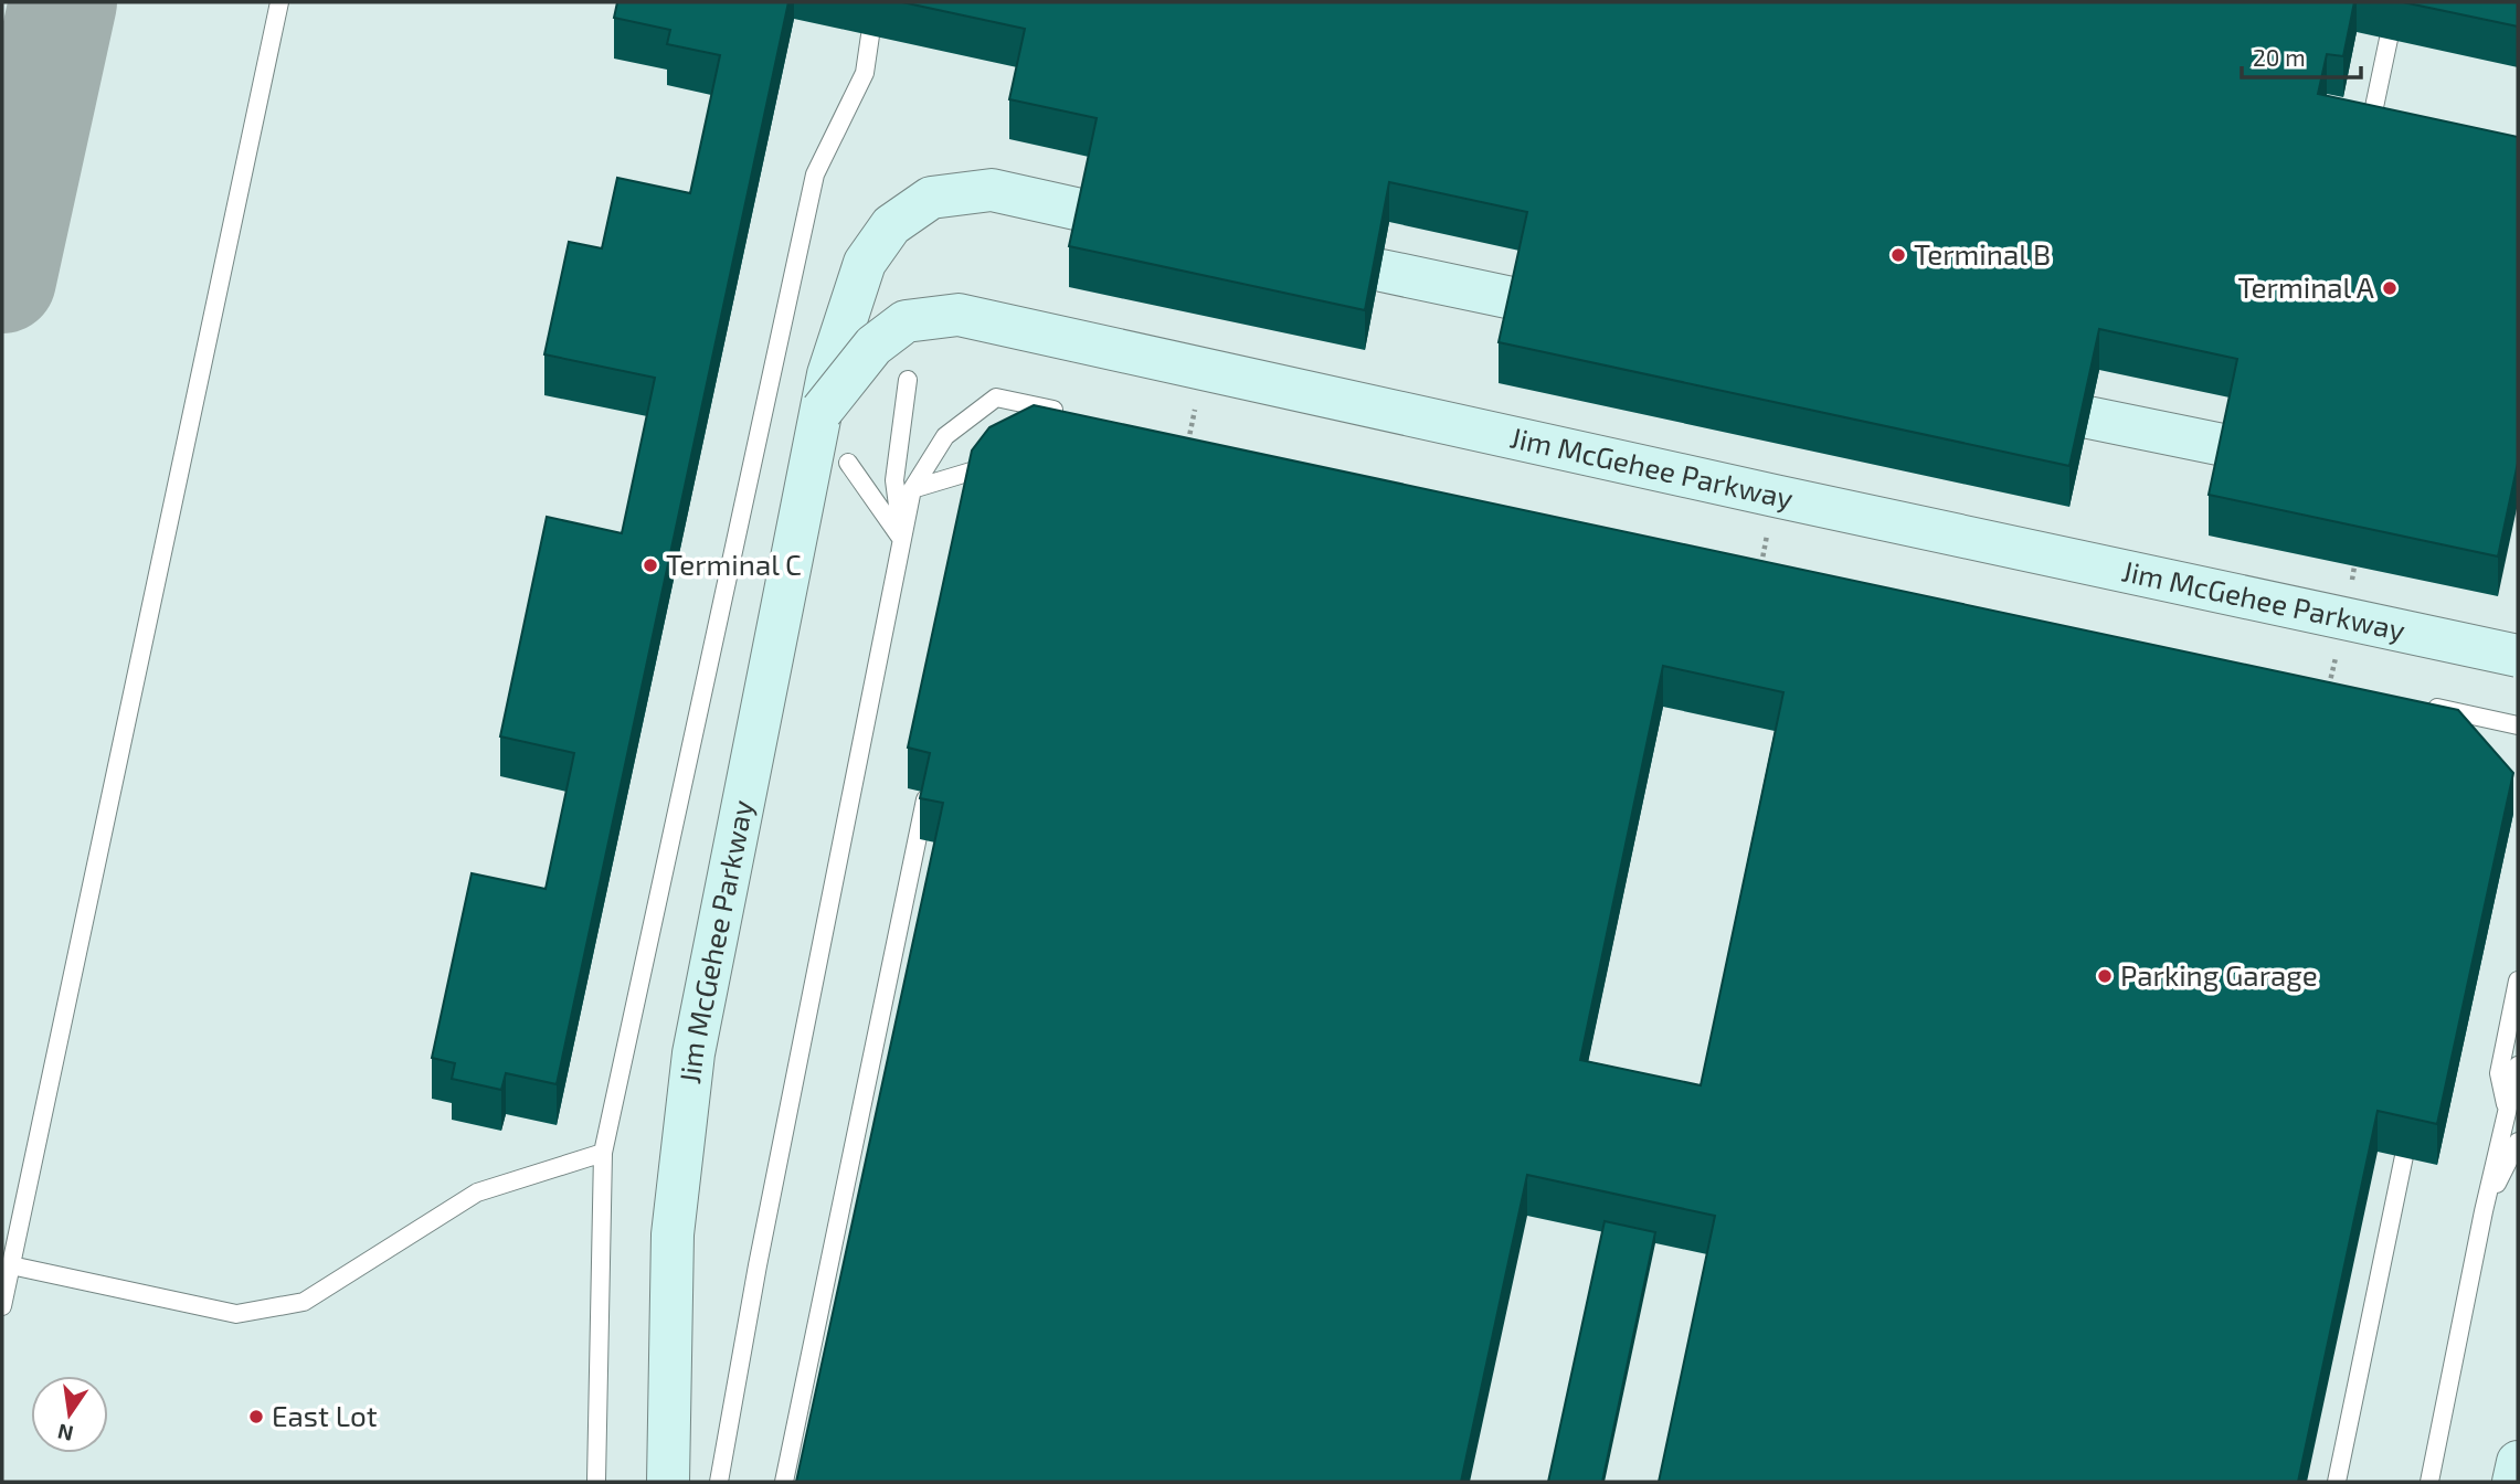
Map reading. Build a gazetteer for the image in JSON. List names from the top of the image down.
{
  "streets": {
    "main road": ["Jim McGehee Parkway"]
  },
  "places": [
    "Terminal B",
    "Terminal A",
    "Terminal C",
    "Parking Garage",
    "East Lot"
  ],
  "scale_bar": "20 m",
  "north": "bottom"
}
